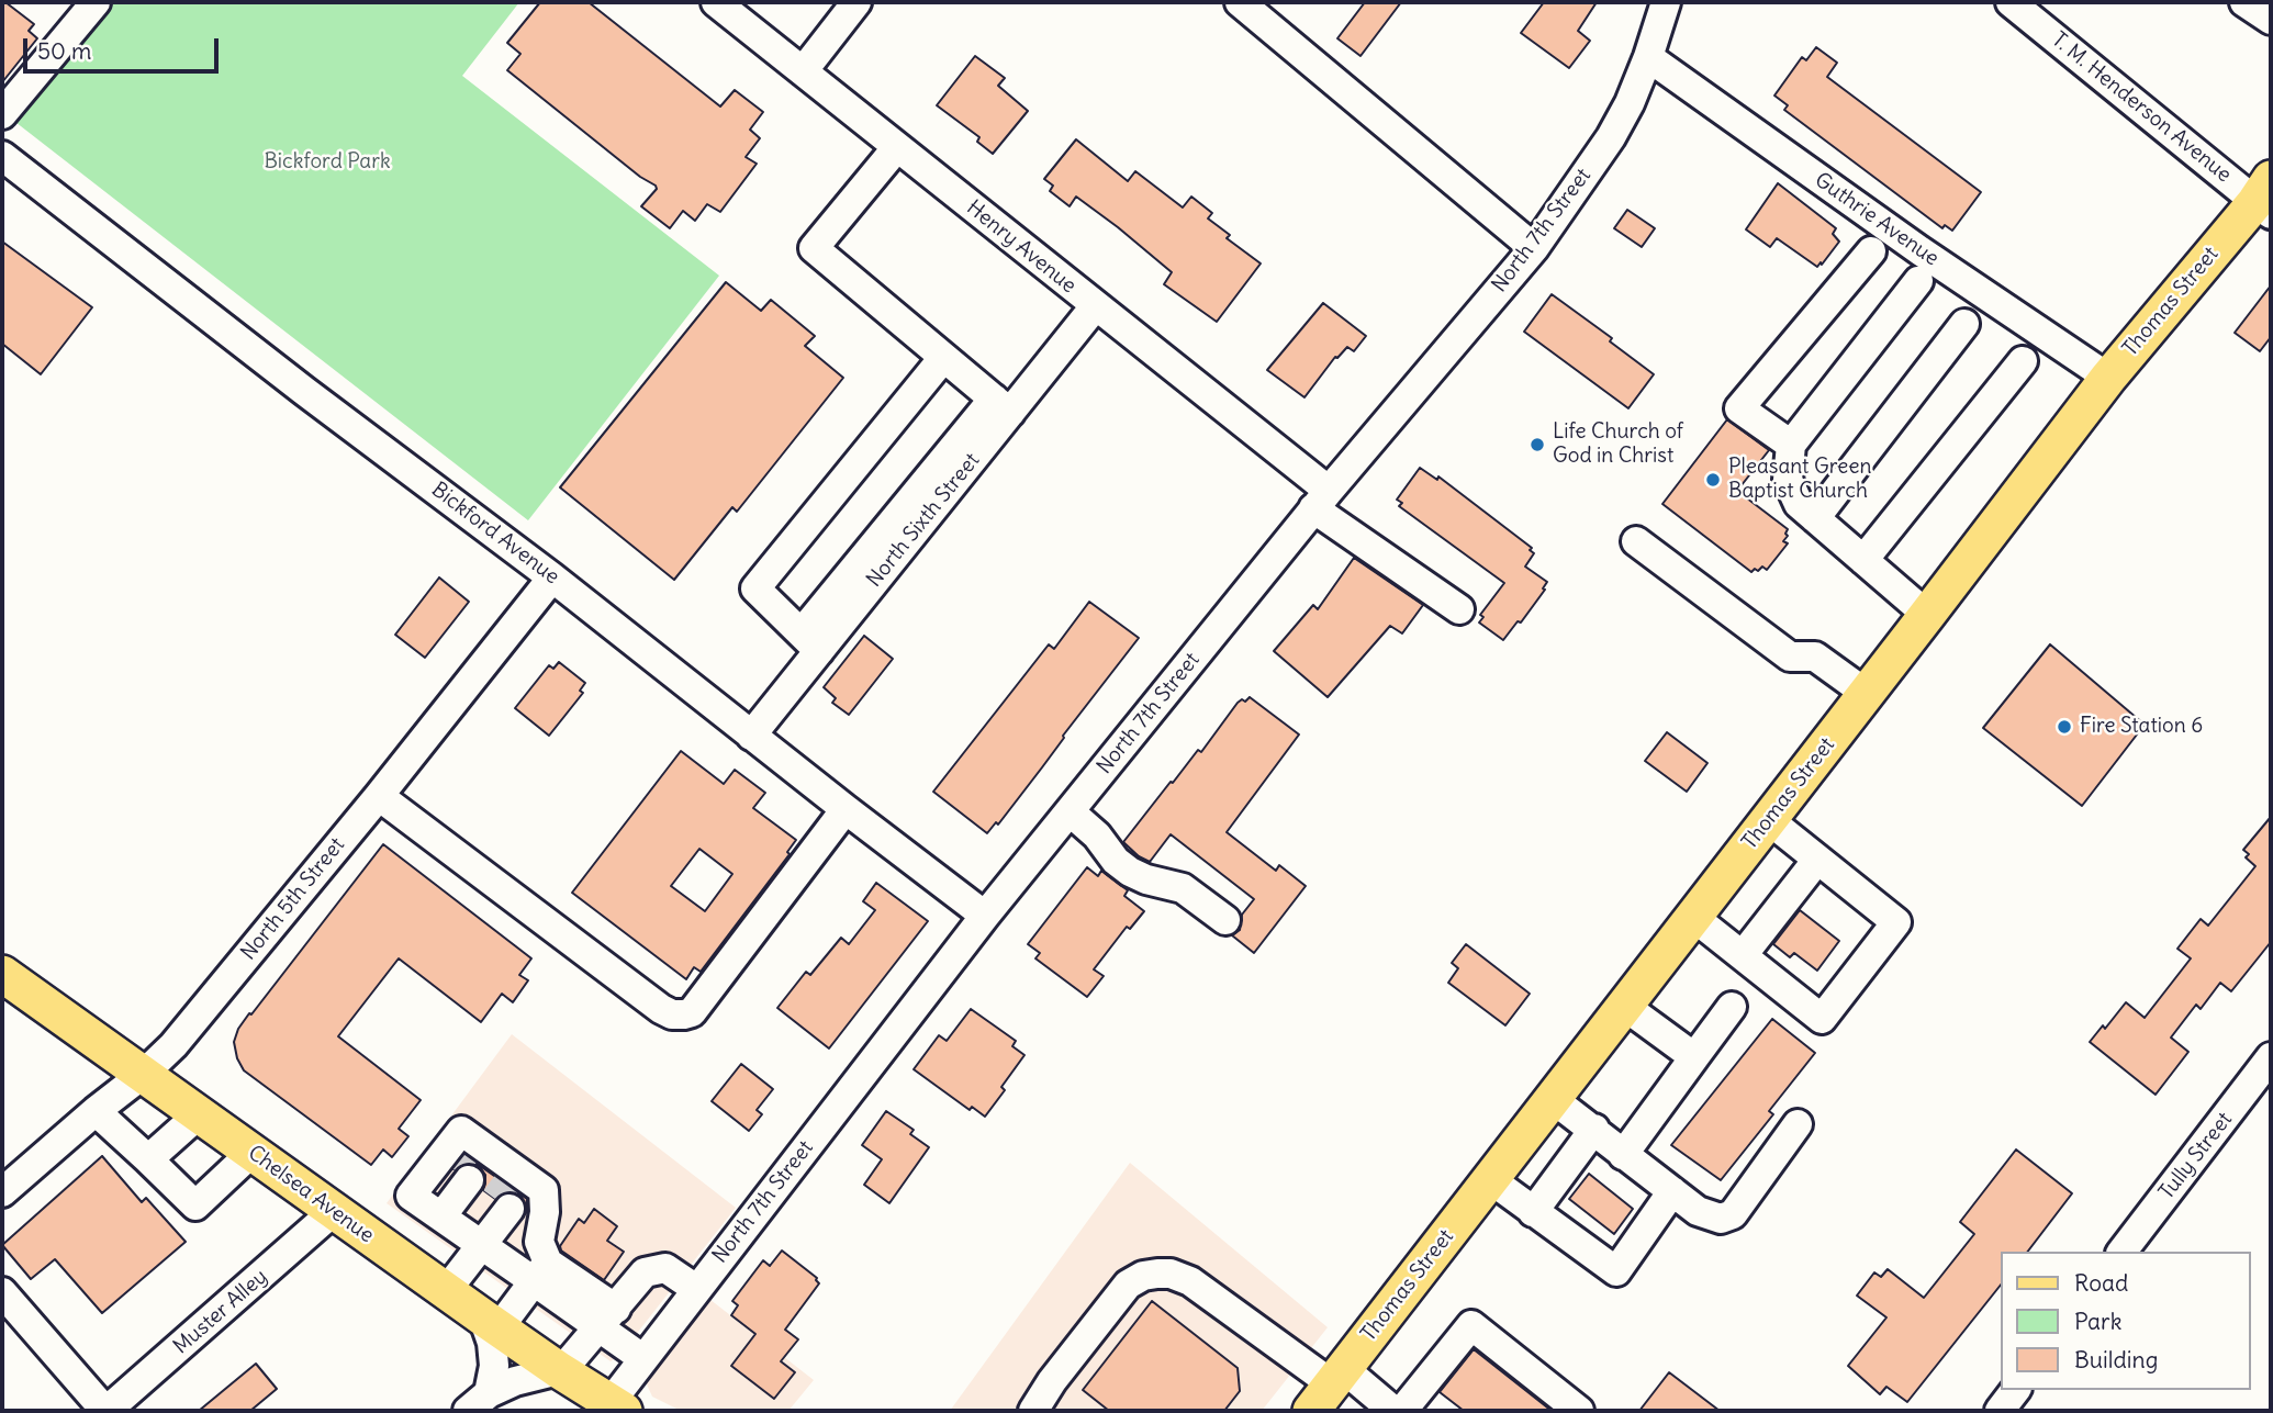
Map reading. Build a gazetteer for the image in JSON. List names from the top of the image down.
{
  "streets": {
    "main road": ["Thomas Street", "Chelsea Avenue"],
    "street": [
      "T. M. Henderson Avenue",
      "Guthrie Avenue",
      "North 7th Street",
      "Henry Avenue",
      "North Sixth Street",
      "Bickford Avenue",
      "North 5th Street",
      "Tully Street",
      "Muster Alley"
    ]
  },
  "crossings": [
    ["T. M. Henderson Avenue", "Thomas Street"],
    ["Guthrie Avenue", "North 7th Street"],
    ["Guthrie Avenue", "Thomas Street"],
    ["North 7th Street", "Henry Avenue"],
    ["North 7th Street", "Bickford Avenue"],
    ["North 7th Street", "Chelsea Avenue"],
    ["Henry Avenue", "North Sixth Street"],
    ["North Sixth Street", "Bickford Avenue"],
    ["Bickford Avenue", "North 5th Street"],
    ["North 5th Street", "Chelsea Avenue"],
    ["Chelsea Avenue", "Muster Alley"]
  ],
  "parks": ["Bickford Park"],
  "places": ["Life Church of God in Christ", "Pleasant Green Baptist Church", "Fire Station 6"],
  "legend": ["Road", "Park", "Building"],
  "scale_bar": "50 m"
}
